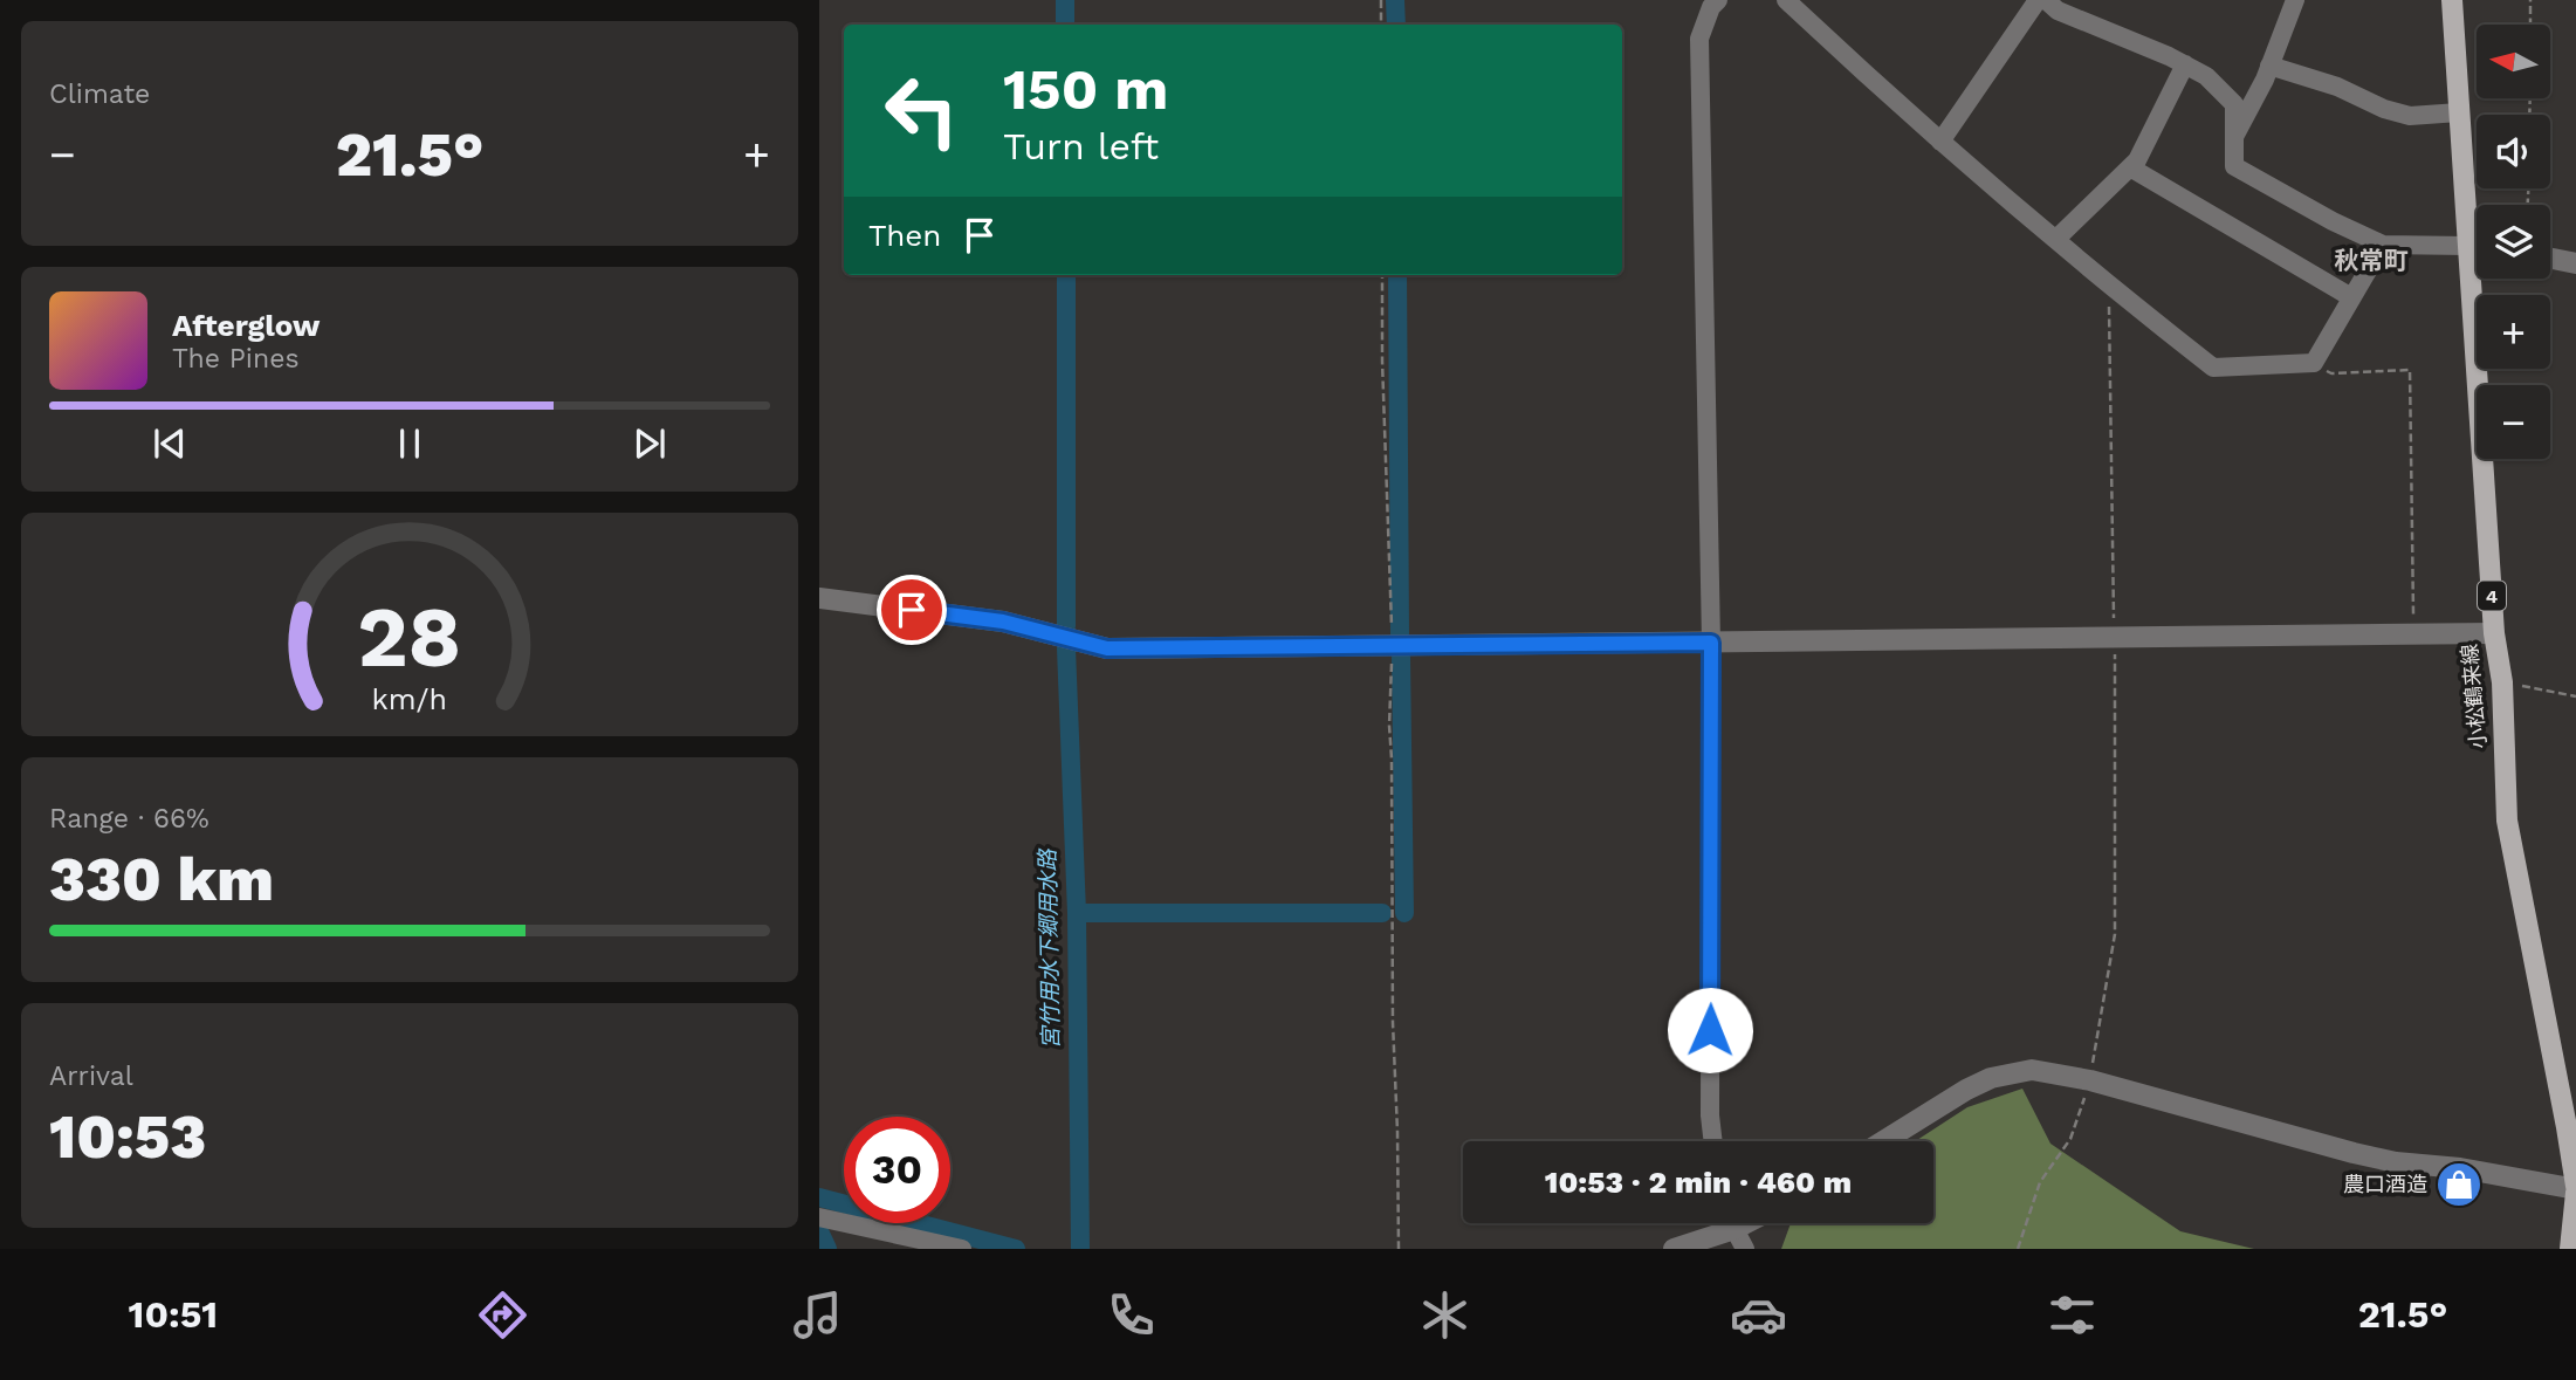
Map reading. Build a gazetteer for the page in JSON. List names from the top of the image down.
{
  "streets": {
    "main road": ["4", "小松鶴来線"]
  },
  "districts": ["秋常町"],
  "water": ["宮竹用水下郷用水路"],
  "places": {
    "shop": ["農口酒造"]
  },
  "north": "left",
  "page": {
    "tile": [
      "Climate",
      ["Range · 66%", "330 km"],
      ["Arrival", "10:53"]
    ],
    "map_buttons": ["+", "−"],
    "turn": ["150 m", "Turn left"],
    "heat": ["−", "21.5°", "+"],
    "then": "Then",
    "song": ["Afterglow", "The Pines"],
    "limit": "30",
    "trip": "10:53 · 2 min · 460 m",
    "tabs": ["10:51", "21.5°"],
    "gauge": ["28", "km/h"]
  }
}
